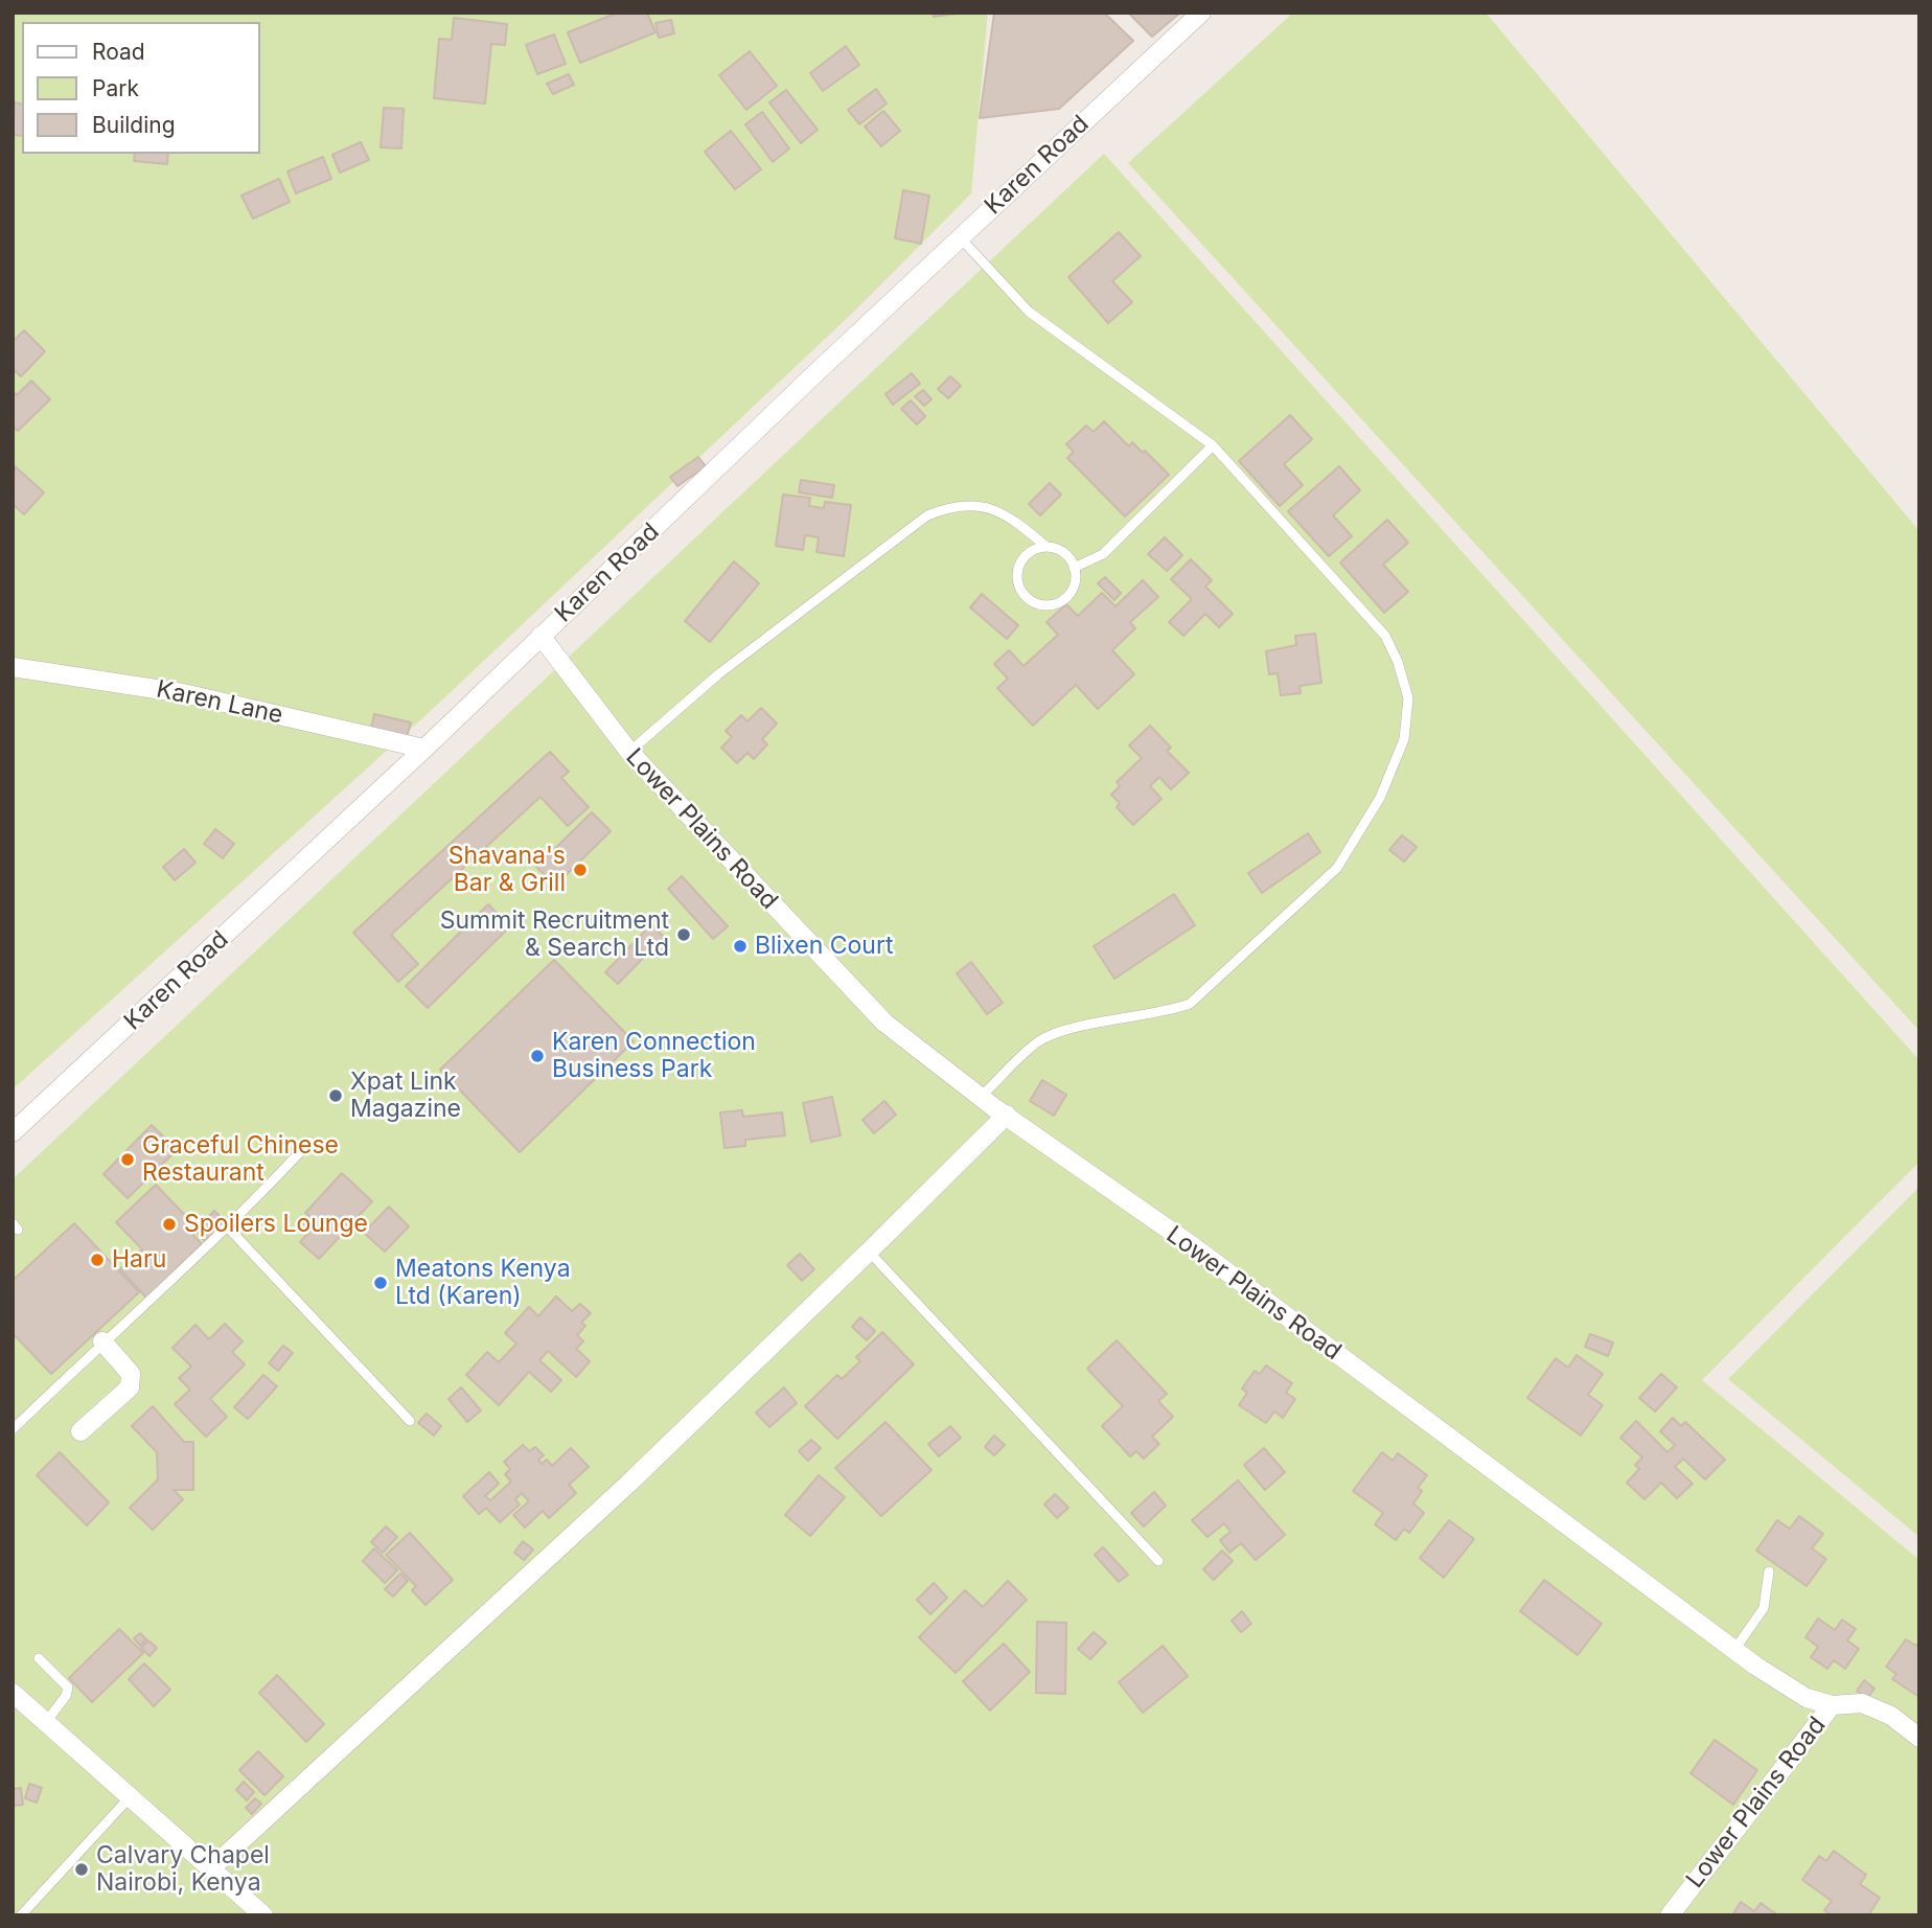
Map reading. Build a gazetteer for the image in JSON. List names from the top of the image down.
{
  "streets": {
    "street": ["Karen Road", "Karen Lane", "Lower Plains Road"]
  },
  "crossings": [
    ["Karen Road", "Karen Lane"],
    ["Karen Road", "Lower Plains Road"]
  ],
  "places": [
    "Shavana's Bar & Grill",
    "Summit Recruitment & Search Ltd",
    "Blixen Court",
    "Karen Connection Business Park",
    "Xpat Link Magazine",
    "Graceful Chinese Restaurant",
    "Spoilers Lounge",
    "Haru",
    "Meatons Kenya Ltd (Karen)",
    "Calvary Chapel Nairobi, Kenya"
  ],
  "legend": ["Road", "Park", "Building"]
}
